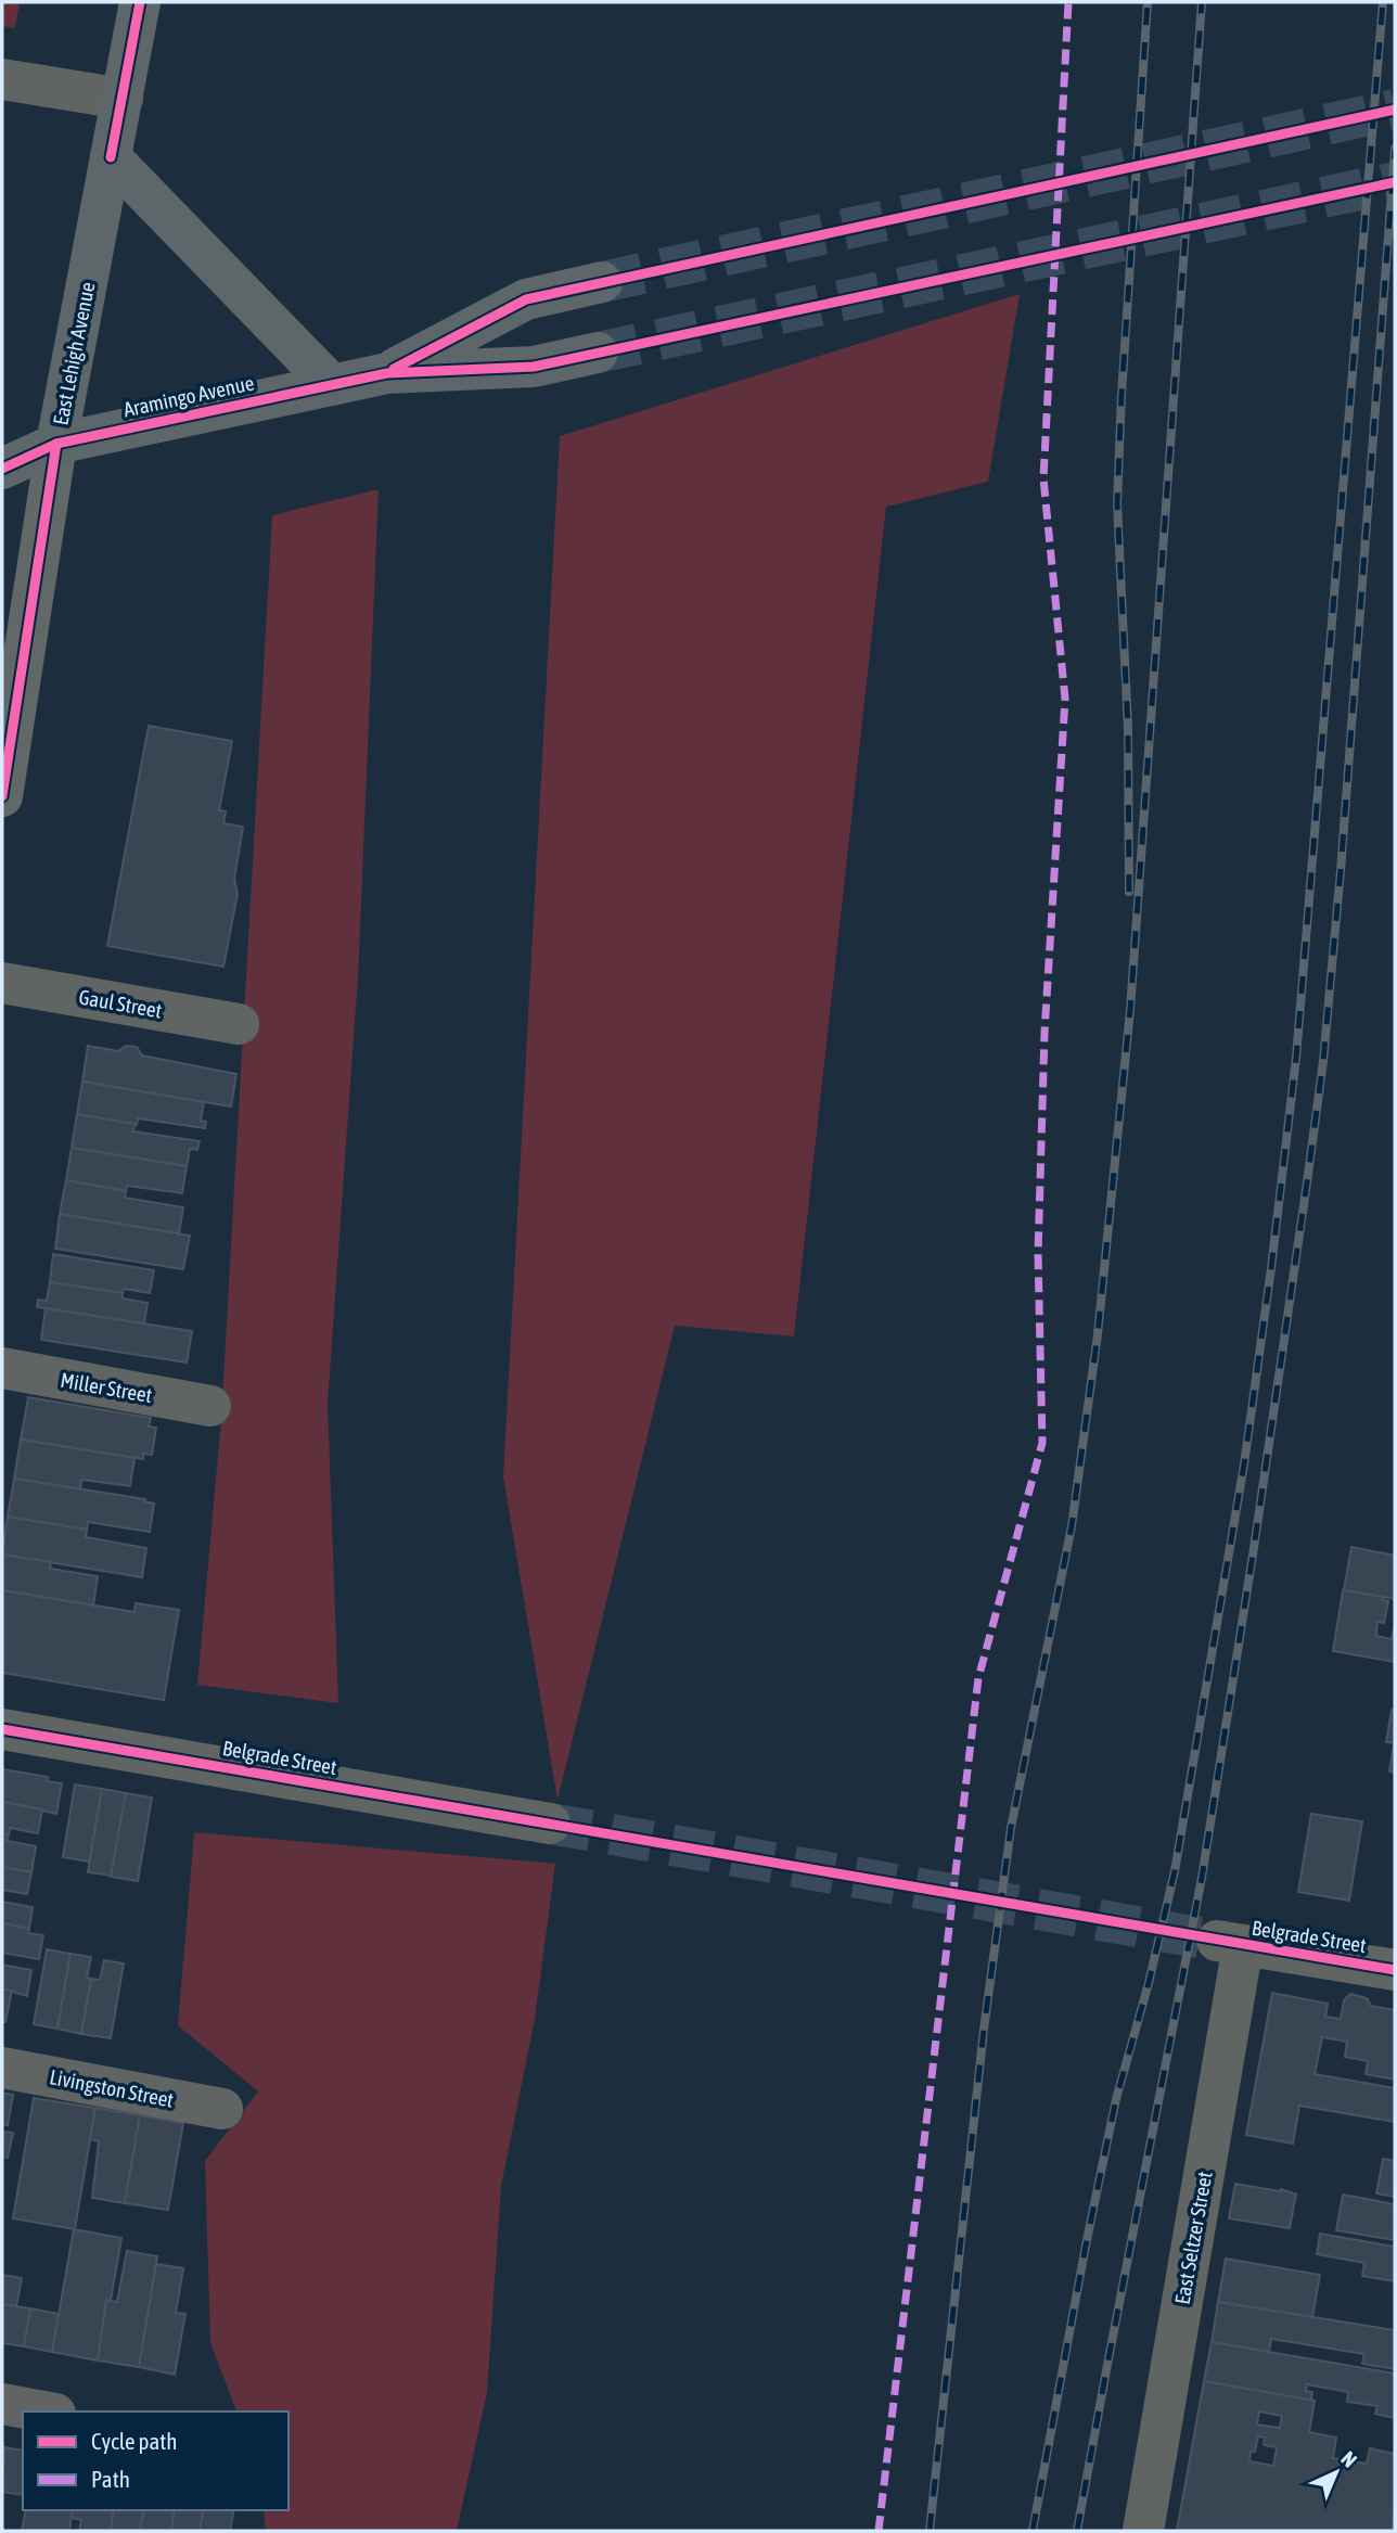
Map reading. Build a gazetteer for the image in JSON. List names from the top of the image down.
{
  "streets": {
    "main road": ["East Lehigh Avenue", "Aramingo Avenue"],
    "street": [
      "Gaul Street",
      "Miller Street",
      "Belgrade Street",
      "Livingston Street",
      "East Seltzer Street"
    ]
  },
  "crossings": [
    ["East Lehigh Avenue", "Aramingo Avenue"],
    ["Belgrade Street", "East Seltzer Street"]
  ],
  "legend": ["Cycle path", "Path"],
  "north": "top right"
}
